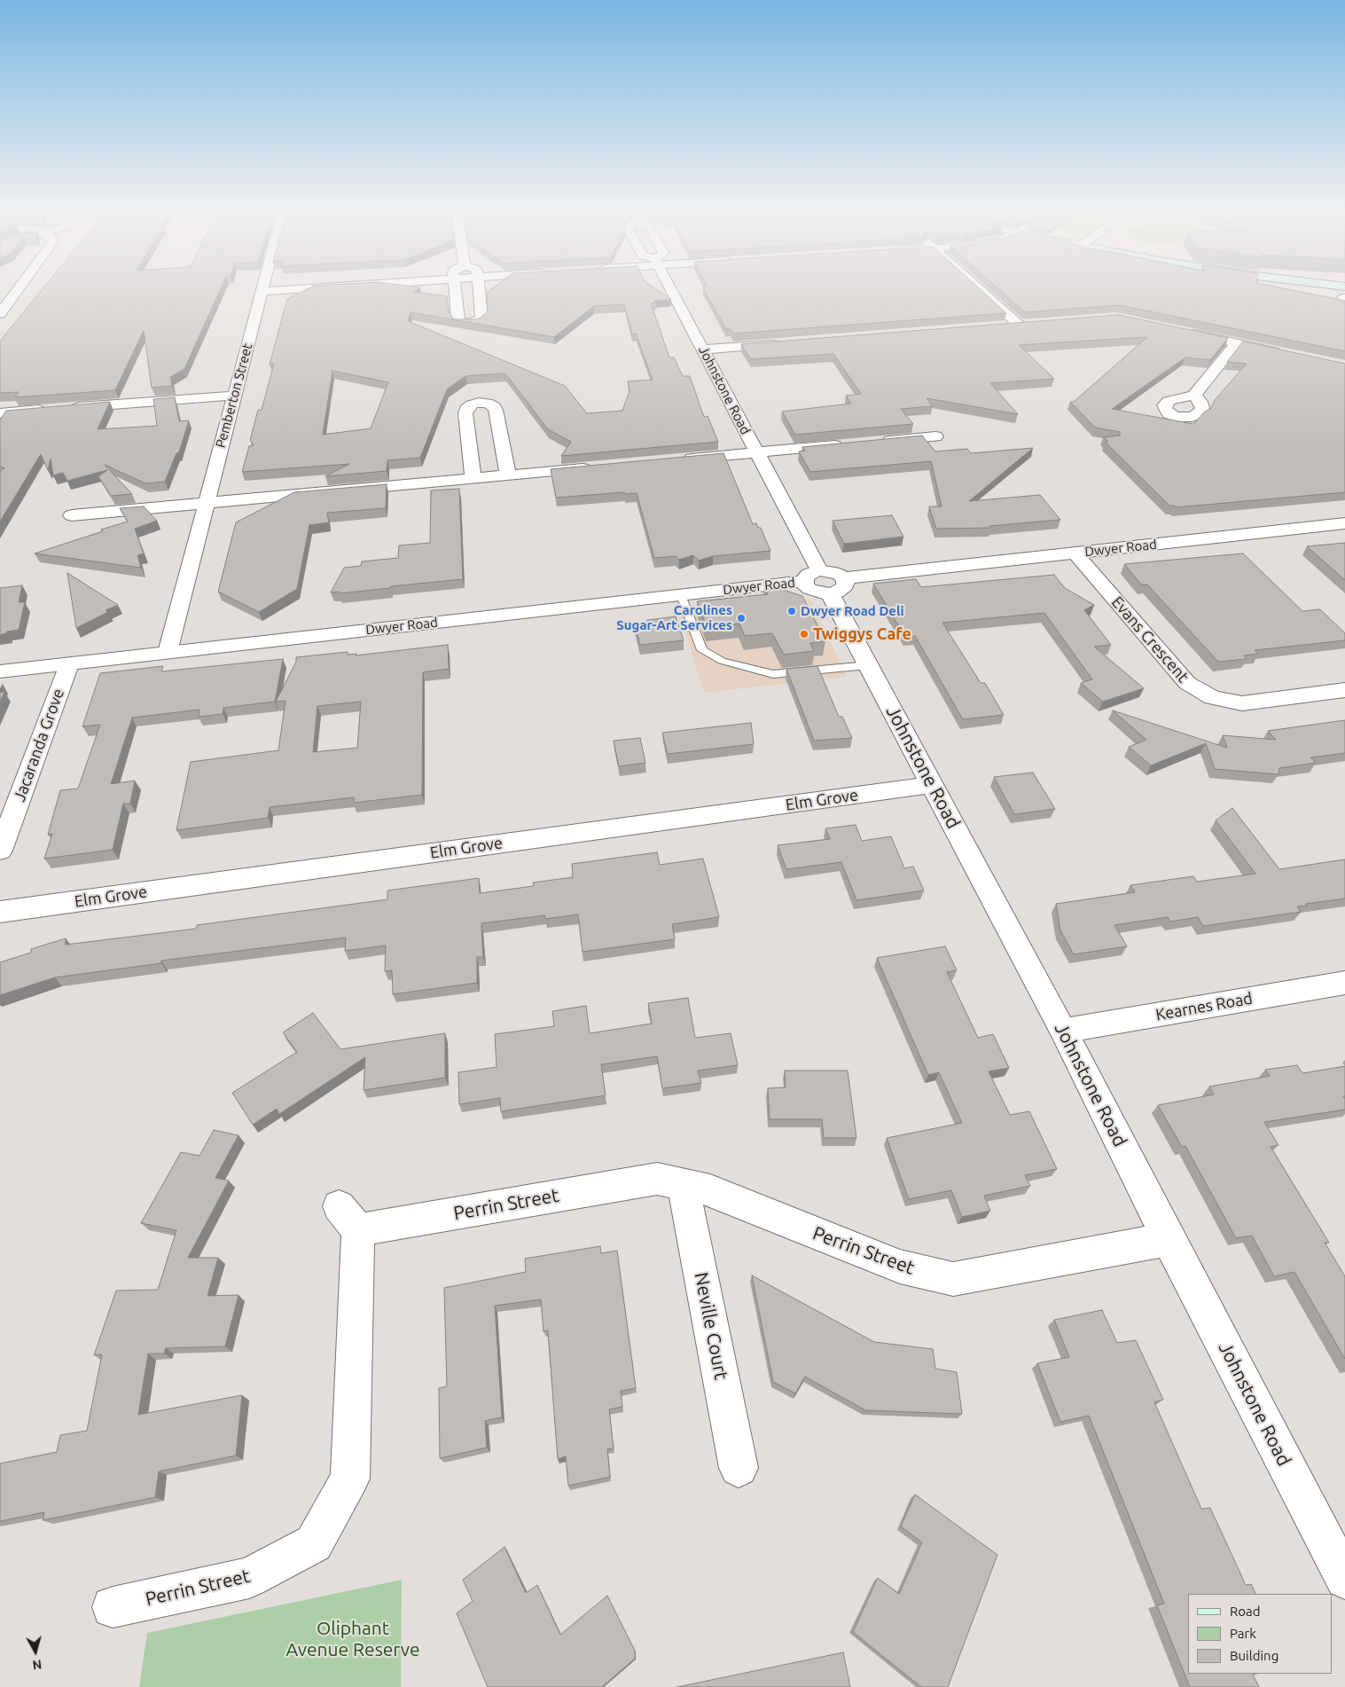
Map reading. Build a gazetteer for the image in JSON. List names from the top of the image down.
{
  "streets": {
    "street": [
      "Johnstone Road",
      "Pemberton Street",
      "Dwyer Road",
      "Evans Crescent",
      "Jacaranda Grove",
      "Elm Grove",
      "Kearnes Road",
      "Perrin Street",
      "Neville Court"
    ]
  },
  "crossings": [
    ["Johnstone Road", "Dwyer Road"],
    ["Johnstone Road", "Elm Grove"],
    ["Johnstone Road", "Kearnes Road"],
    ["Johnstone Road", "Perrin Street"],
    ["Pemberton Street", "Dwyer Road"],
    ["Dwyer Road", "Evans Crescent"],
    ["Dwyer Road", "Jacaranda Grove"],
    ["Perrin Street", "Neville Court"]
  ],
  "parks": ["Oliphant Avenue Reserve"],
  "places": ["Dwyer Road Deli", "Carolines Sugar-Art Services", "Twiggys Cafe"],
  "legend": ["Road", "Park", "Building"],
  "north": "bottom"
}
